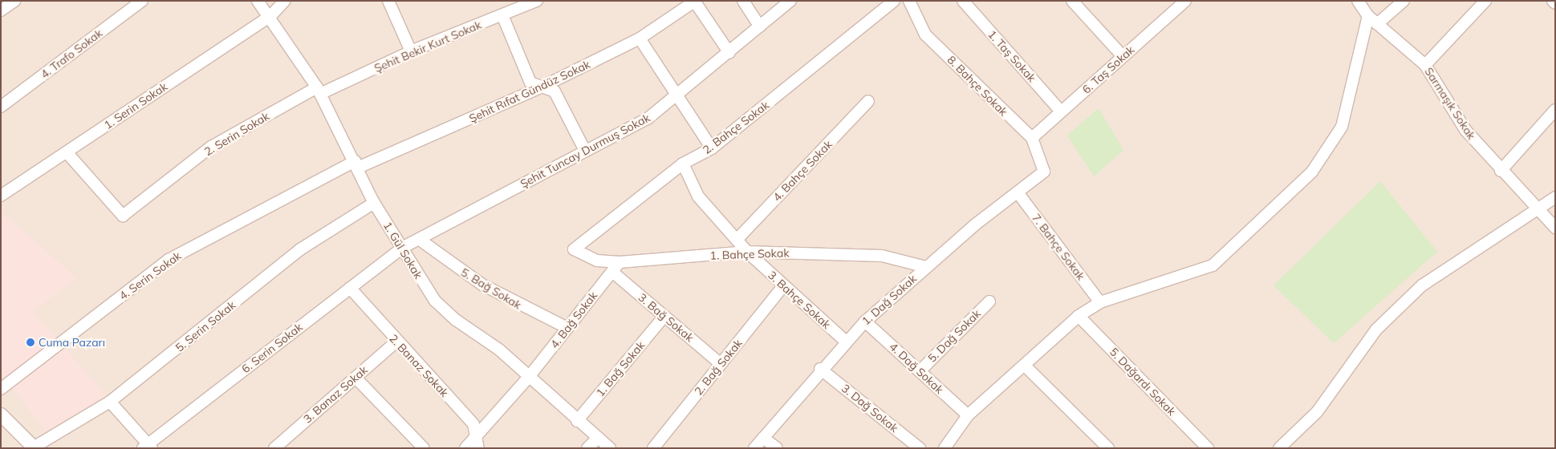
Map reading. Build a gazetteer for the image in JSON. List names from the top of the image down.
{
  "streets": {
    "street": [
      "Şehit Bekir Kurt Sokak",
      "4. Trafo Sokak",
      "1. Taş Sokak",
      "6. Taş Sokak",
      "8. Bahçe Sokak",
      "Şehit Rıfat Gündüz Sokak",
      "Sarmaşık Sokak",
      "1. Serin Sokak",
      "2. Bahçe Sokak",
      "2. Serin Sokak",
      "Şehit Tuncay Durmuş Sokak",
      "4. Bahçe Sokak",
      "7. Bahçe Sokak",
      "1. Gül Sokak",
      "1. Bahçe Sokak",
      "4. Serin Sokak",
      "5. Bağ Sokak",
      "3. Bahçe Sokak",
      "1. Dağ Sokak",
      "3. Bağ Sokak",
      "4. Bağ Sokak",
      "5. Serin Sokak",
      "5. Dağ Sokak",
      "6. Serin Sokak",
      "2. Banaz Sokak",
      "2. Bağ Sokak",
      "4. Dağ Sokak",
      "1. Bağ Sokak",
      "5. Dağardı Sokak",
      "3. Banaz Sokak",
      "3. Dağ Sokak"
    ]
  },
  "crossings": [
    ["Şehit Bekir Kurt Sokak", "2. Serin Sokak"],
    ["Şehit Bekir Kurt Sokak", "1. Gül Sokak"],
    ["1. Taş Sokak", "6. Taş Sokak"],
    ["6. Taş Sokak", "8. Bahçe Sokak"],
    ["8. Bahçe Sokak", "1. Dağ Sokak"],
    ["Şehit Rıfat Gündüz Sokak", "1. Gül Sokak"],
    ["Şehit Rıfat Gündüz Sokak", "4. Serin Sokak"],
    ["1. Serin Sokak", "2. Serin Sokak"],
    ["1. Serin Sokak", "1. Gül Sokak"],
    ["2. Bahçe Sokak", "1. Bahçe Sokak"],
    ["2. Bahçe Sokak", "3. Bahçe Sokak"],
    ["2. Serin Sokak", "1. Gül Sokak"],
    ["Şehit Tuncay Durmuş Sokak", "1. Gül Sokak"],
    ["Şehit Tuncay Durmuş Sokak", "5. Bağ Sokak"],
    ["Şehit Tuncay Durmuş Sokak", "6. Serin Sokak"],
    ["4. Bahçe Sokak", "3. Bahçe Sokak"],
    ["7. Bahçe Sokak", "1. Dağ Sokak"],
    ["1. Gül Sokak", "4. Serin Sokak"],
    ["1. Gül Sokak", "4. Bağ Sokak"],
    ["1. Gül Sokak", "5. Serin Sokak"],
    ["1. Gül Sokak", "6. Serin Sokak"],
    ["1. Gül Sokak", "1. Bağ Sokak"],
    ["1. Bahçe Sokak", "3. Bahçe Sokak"],
    ["1. Bahçe Sokak", "1. Dağ Sokak"],
    ["1. Bahçe Sokak", "4. Bağ Sokak"],
    ["5. Bağ Sokak", "4. Bağ Sokak"],
    ["3. Bahçe Sokak", "1. Dağ Sokak"],
    ["3. Bahçe Sokak", "2. Bağ Sokak"],
    ["1. Dağ Sokak", "4. Dağ Sokak"],
    ["1. Dağ Sokak", "3. Dağ Sokak"],
    ["3. Bağ Sokak", "4. Bağ Sokak"],
    ["3. Bağ Sokak", "2. Bağ Sokak"],
    ["3. Bağ Sokak", "1. Bağ Sokak"],
    ["4. Bağ Sokak", "2. Banaz Sokak"],
    ["5. Dağ Sokak", "4. Dağ Sokak"],
    ["6. Serin Sokak", "2. Banaz Sokak"],
    ["2. Banaz Sokak", "3. Banaz Sokak"]
  ],
  "places": ["Cuma Pazarı"]
}
